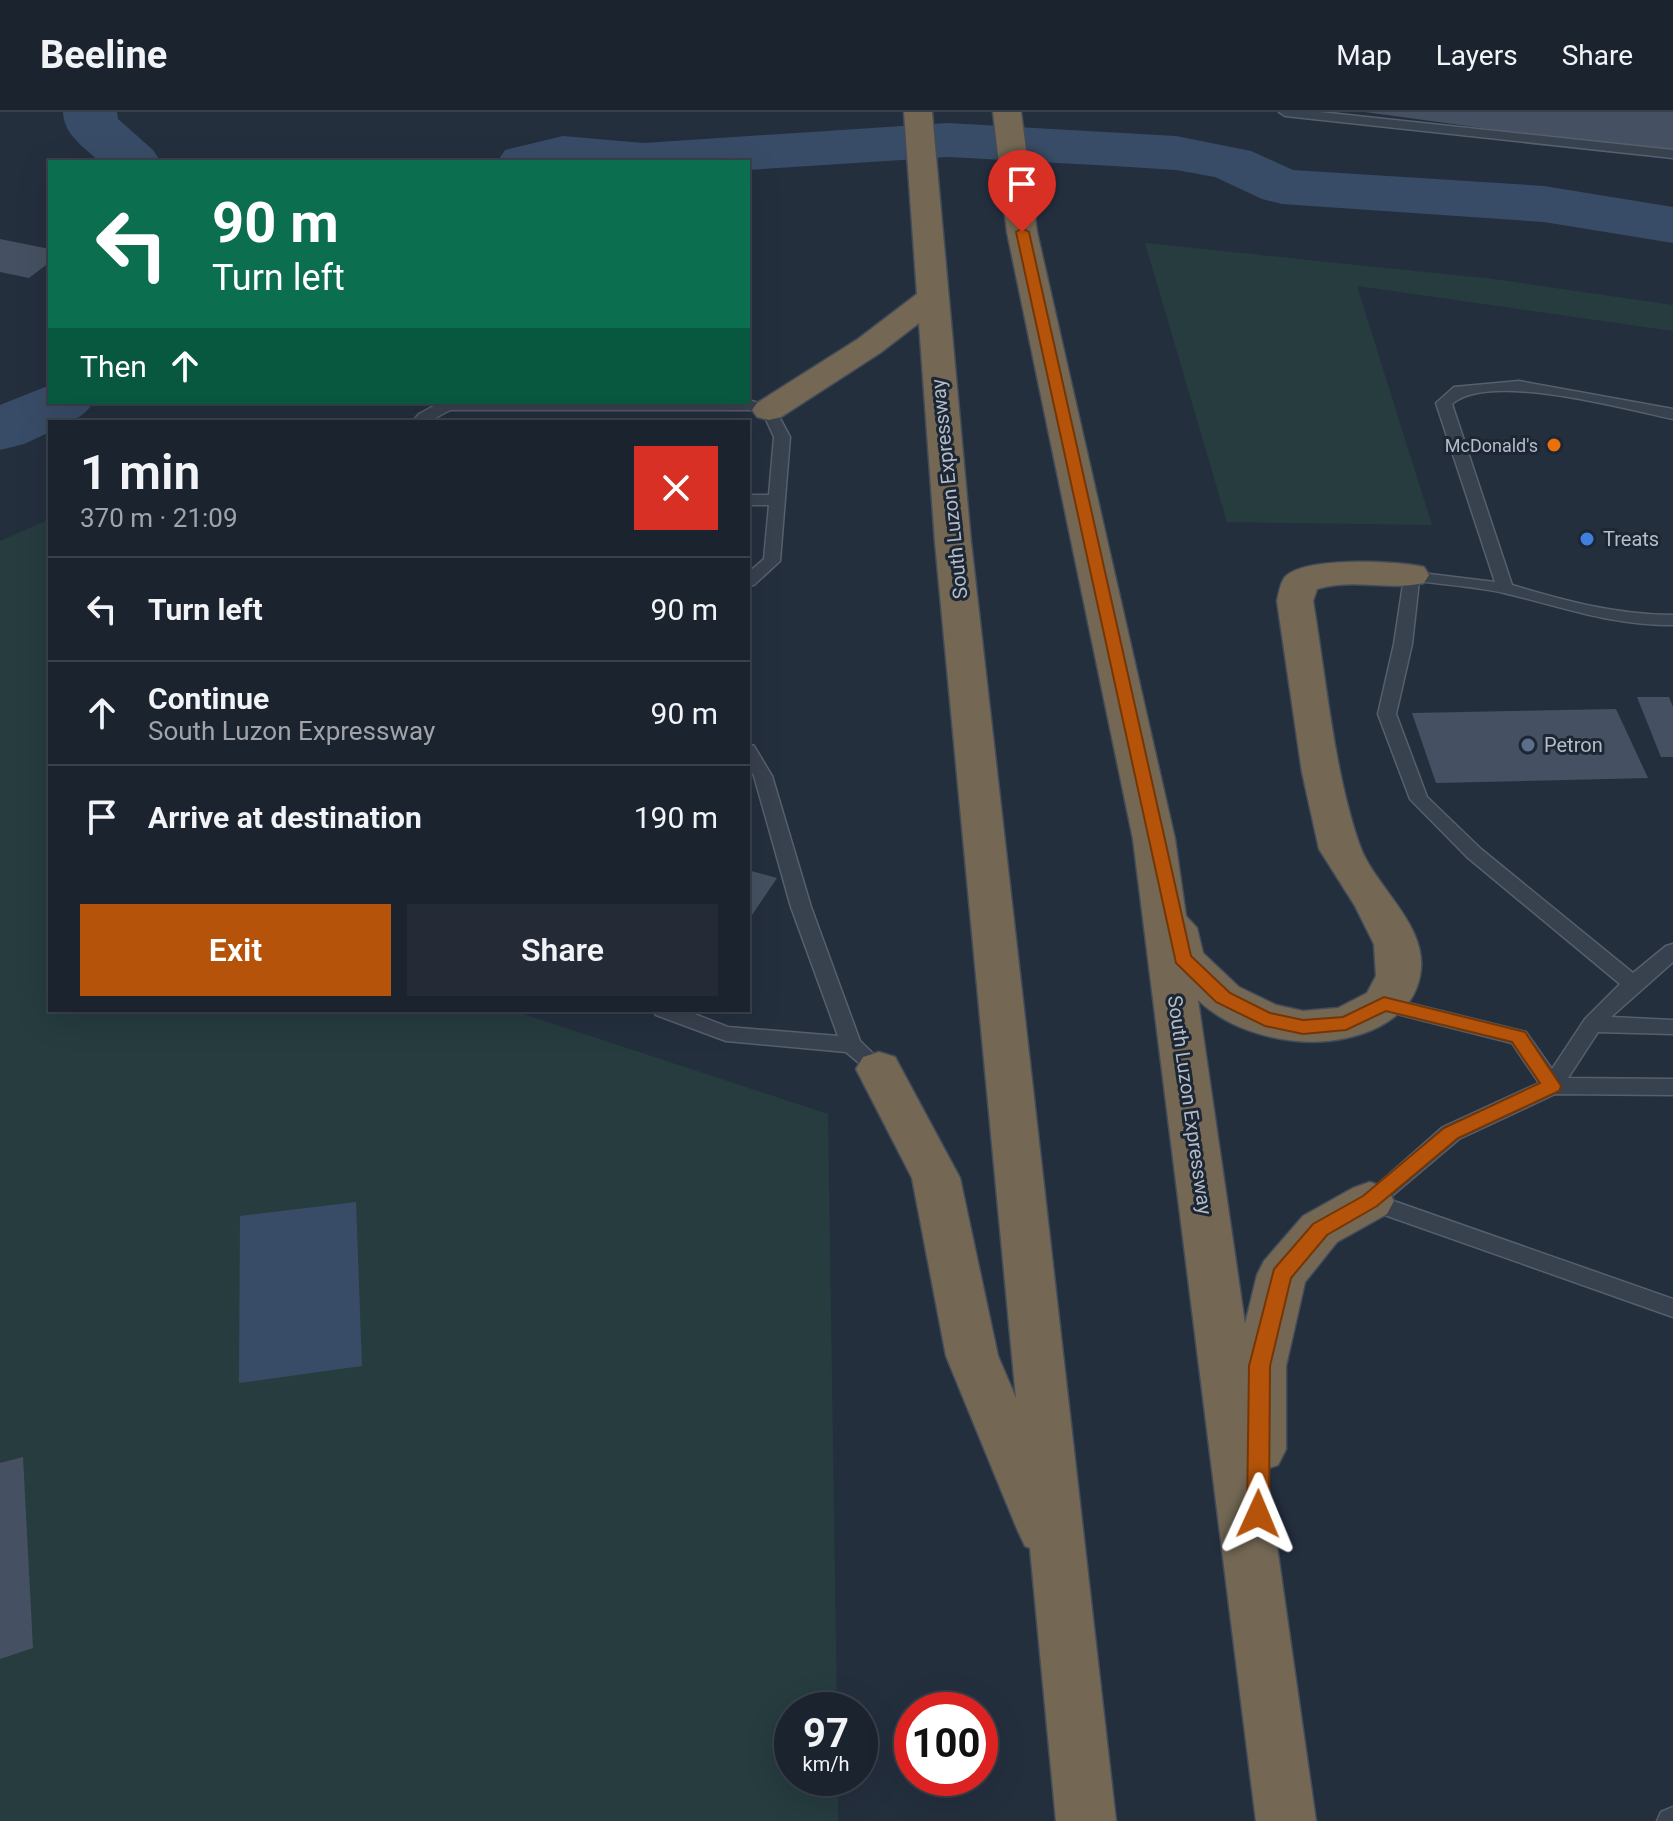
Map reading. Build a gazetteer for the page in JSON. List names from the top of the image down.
{
  "streets": {
    "highway": ["South Luzon Expressway"]
  },
  "places": ["McDonald's", "Treats", "Petron"],
  "page": {
    "header": "Beeline",
    "nav": ["Map", "Layers", "Share"],
    "turn": ["90 m", "Turn left"],
    "then": "Then",
    "heading": ["1 min", "370 m · 21:09"],
    "list": [
      {
        "name": "Turn left",
        "value": "90 m"
      },
      {
        "name": "Continue",
        "note": "South Luzon Expressway",
        "value": "90 m"
      },
      {
        "name": "Arrive at destination",
        "value": "190 m"
      }
    ],
    "buttons": ["Exit", "Share"],
    "speed": "97 km/h",
    "limit": "100"
  }
}
